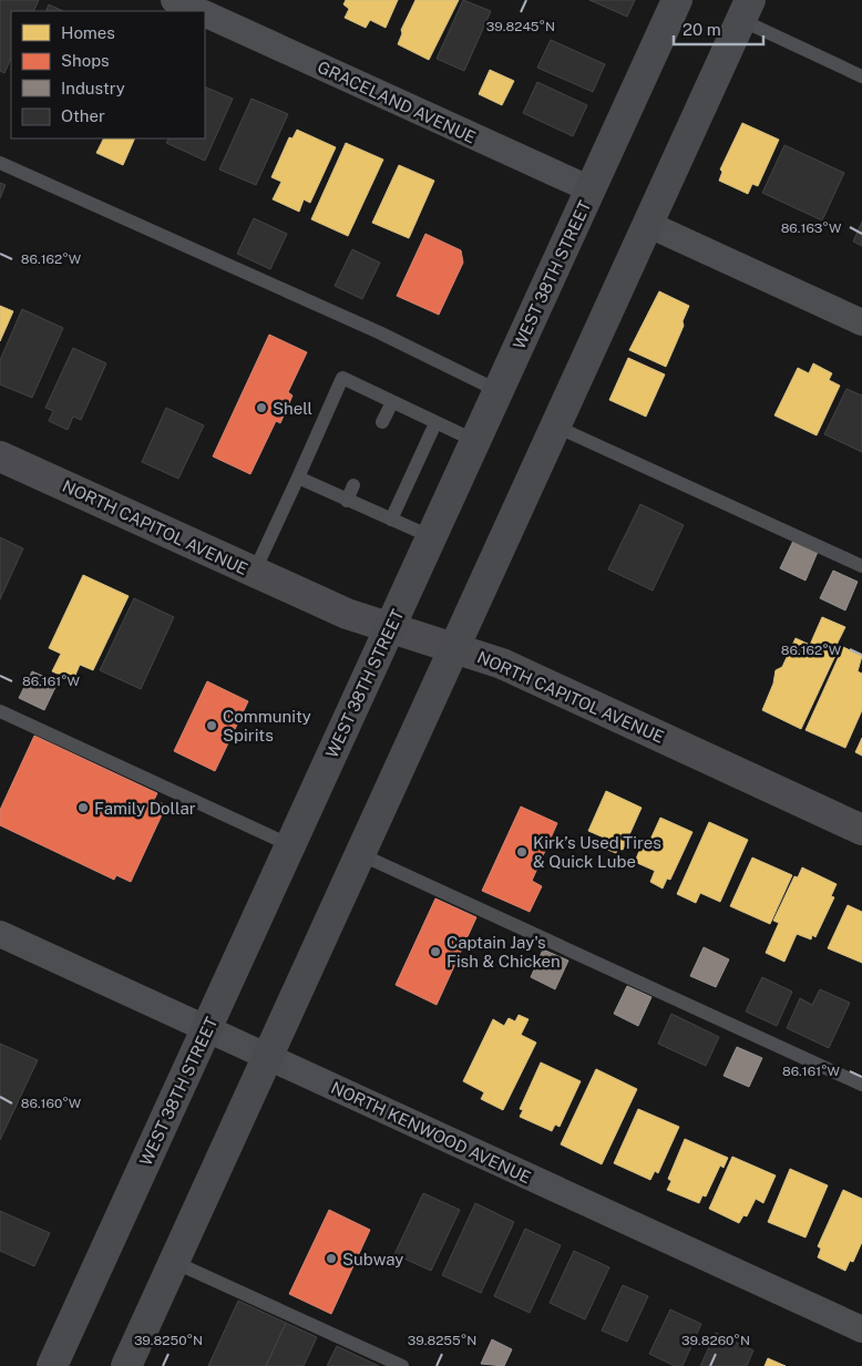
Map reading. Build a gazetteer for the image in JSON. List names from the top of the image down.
{
  "streets": {
    "main road": ["WEST 38TH STREET", "NORTH CAPITOL AVENUE"],
    "street": ["GRACELAND AVENUE", "NORTH KENWOOD AVENUE"]
  },
  "crossings": [
    ["GRACELAND AVENUE", "WEST 38TH STREET"],
    ["WEST 38TH STREET", "NORTH CAPITOL AVENUE"],
    ["WEST 38TH STREET", "NORTH KENWOOD AVENUE"]
  ],
  "places": [
    "Shell",
    "Community Spirits",
    "Family Dollar",
    "Kirk’s Used Tires & Quick Lube",
    "Captain Jay's Fish & Chicken",
    "Subway"
  ],
  "legend": [
    "Homes",
    "Shops",
    "Industry",
    "Other"
  ],
  "scale_bar": "20 m",
  "coordinates": [
    "39.8245°N",
    "86.163°W",
    "86.162°W",
    "86.161°W",
    "86.160°W",
    "39.8250°N",
    "39.8255°N",
    "39.8260°N"
  ]
}
